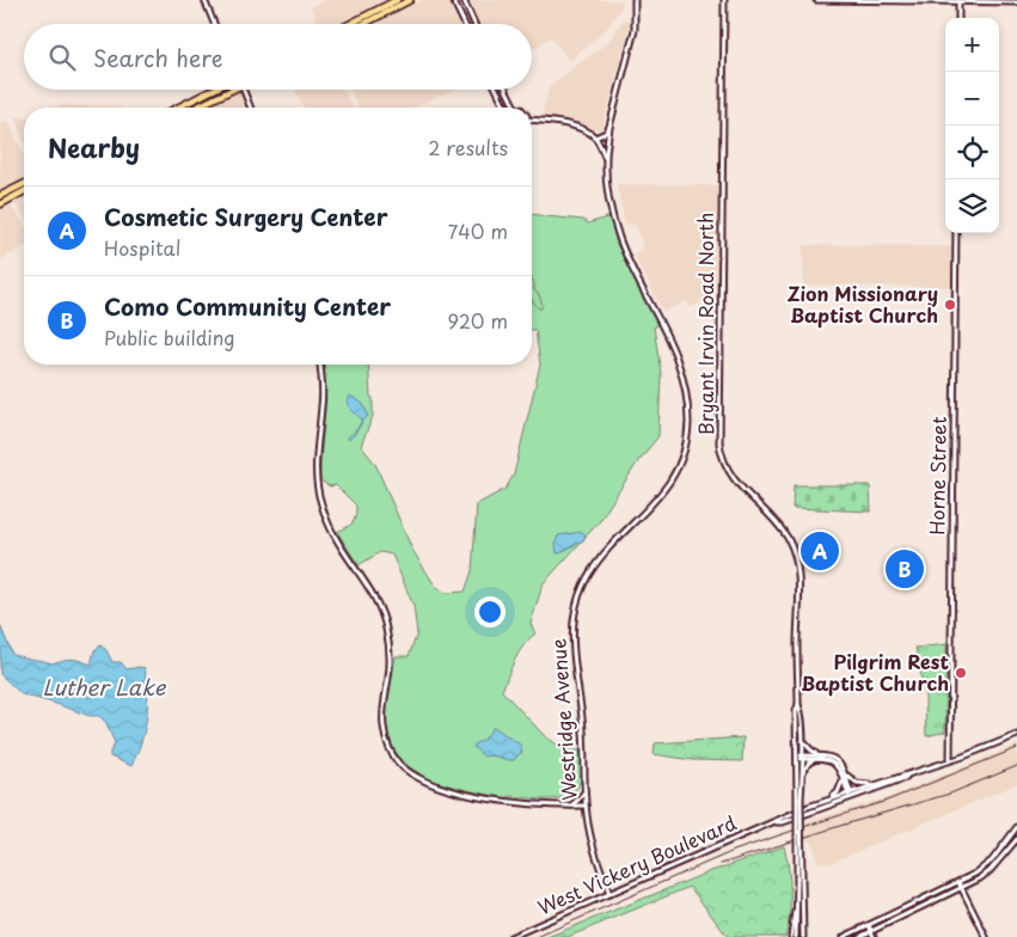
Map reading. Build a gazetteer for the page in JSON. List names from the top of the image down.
{
  "streets": {
    "street": [
      "Bryant Irvin Road North",
      "Horne Street",
      "Westridge Avenue",
      "West Vickery Boulevard"
    ]
  },
  "crossings": [
    ["Horne Street", "West Vickery Boulevard"],
    ["Westridge Avenue", "West Vickery Boulevard"]
  ],
  "water": ["Luther Lake"],
  "places": ["Zion Missionary Baptist Church", "Pilgrim Rest Baptist Church"],
  "page": {
    "map_buttons": ["+", "−"],
    "search": "Search here",
    "heading": ["Nearby", "2 results"],
    "list": [
      {
        "mark": "A",
        "name": "Cosmetic Surgery Center",
        "note": "Hospital",
        "value": "740 m"
      },
      {
        "mark": "B",
        "name": "Como Community Center",
        "note": "Public building",
        "value": "920 m"
      }
    ],
    "pins": ["A", "B"]
  }
}
